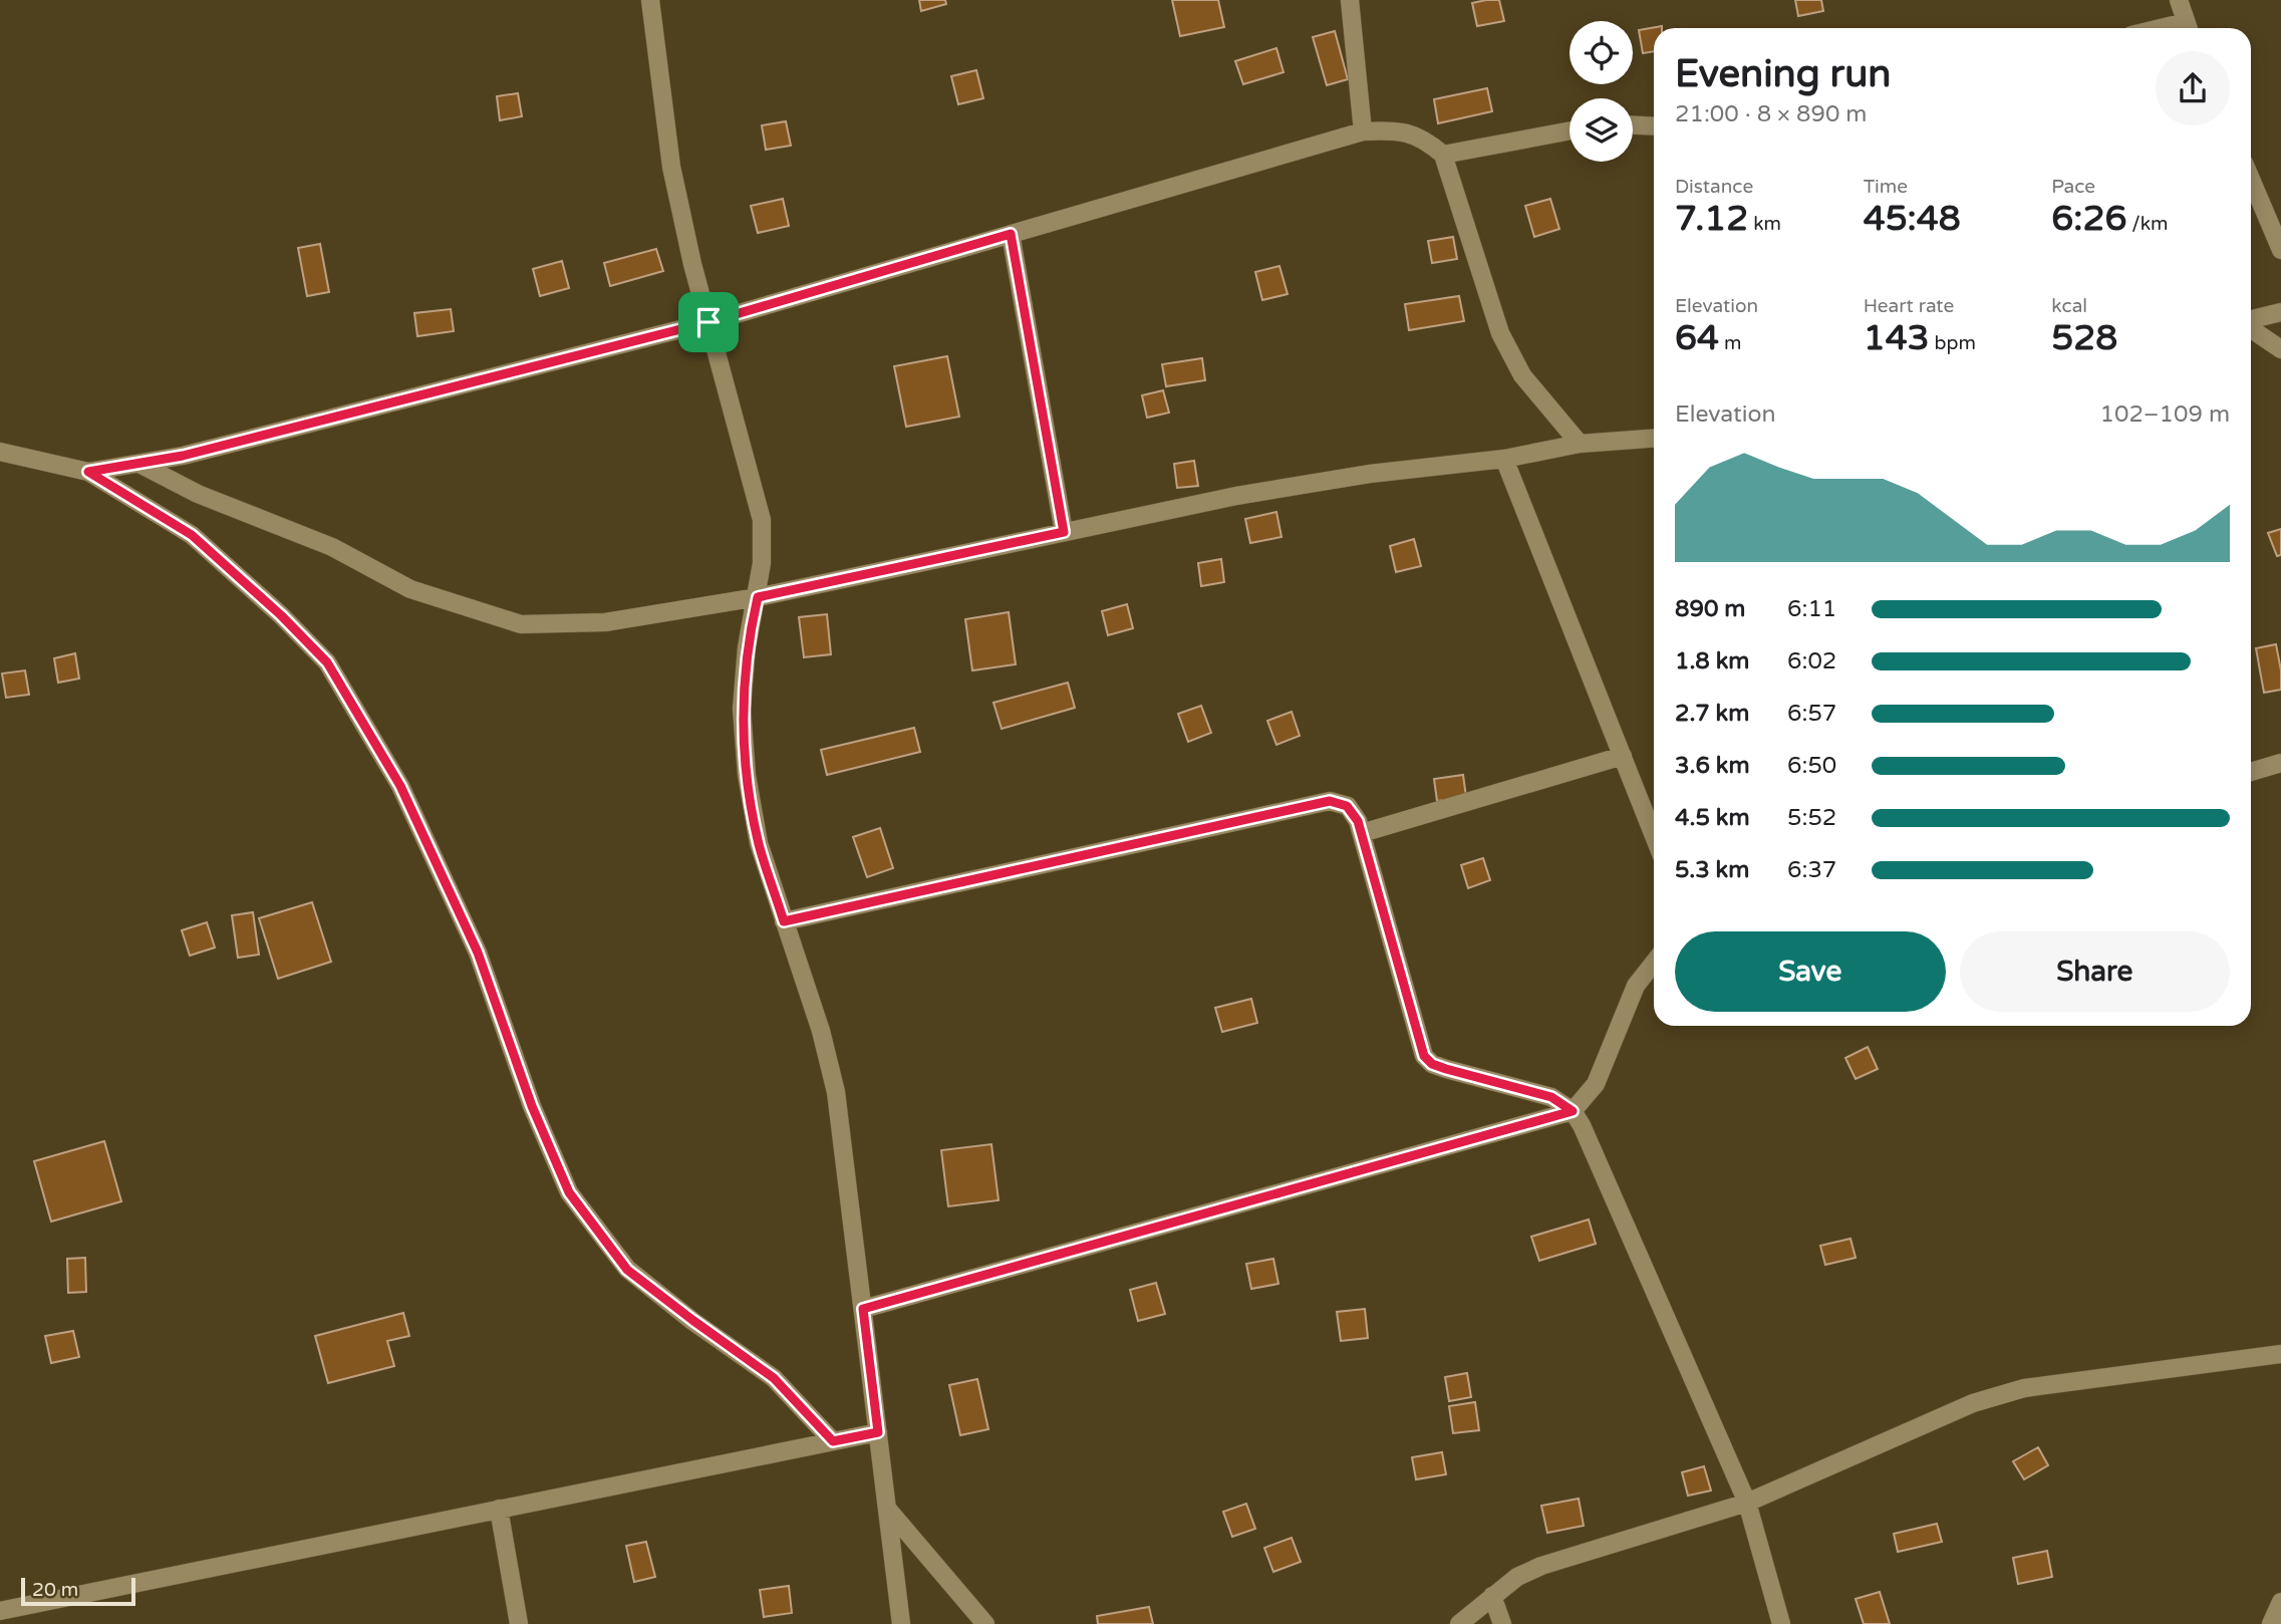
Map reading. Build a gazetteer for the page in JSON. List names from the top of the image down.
{
  "scale_bar": "20 m",
  "page": {
    "heading": ["Evening run", "21:00 · 8 × 890 m"],
    "stats": [
      ["Distance", "7.12 km"],
      ["Time", "45:48"],
      ["Pace", "6:26 /km"],
      ["Elevation", "64 m"],
      ["Heart rate", "143 bpm"],
      ["kcal", "528"]
    ],
    "chart": ["Elevation", "102–109 m"],
    "list": [
      {
        "name": "890 m",
        "note": "6:11"
      },
      {
        "name": "1.8 km",
        "note": "6:02"
      },
      {
        "name": "2.7 km",
        "note": "6:57"
      },
      {
        "name": "3.6 km",
        "note": "6:50"
      },
      {
        "name": "4.5 km",
        "note": "5:52"
      },
      {
        "name": "5.3 km",
        "note": "6:37"
      }
    ],
    "buttons": ["Save", "Share"],
    "scale": "20 m"
  }
}
